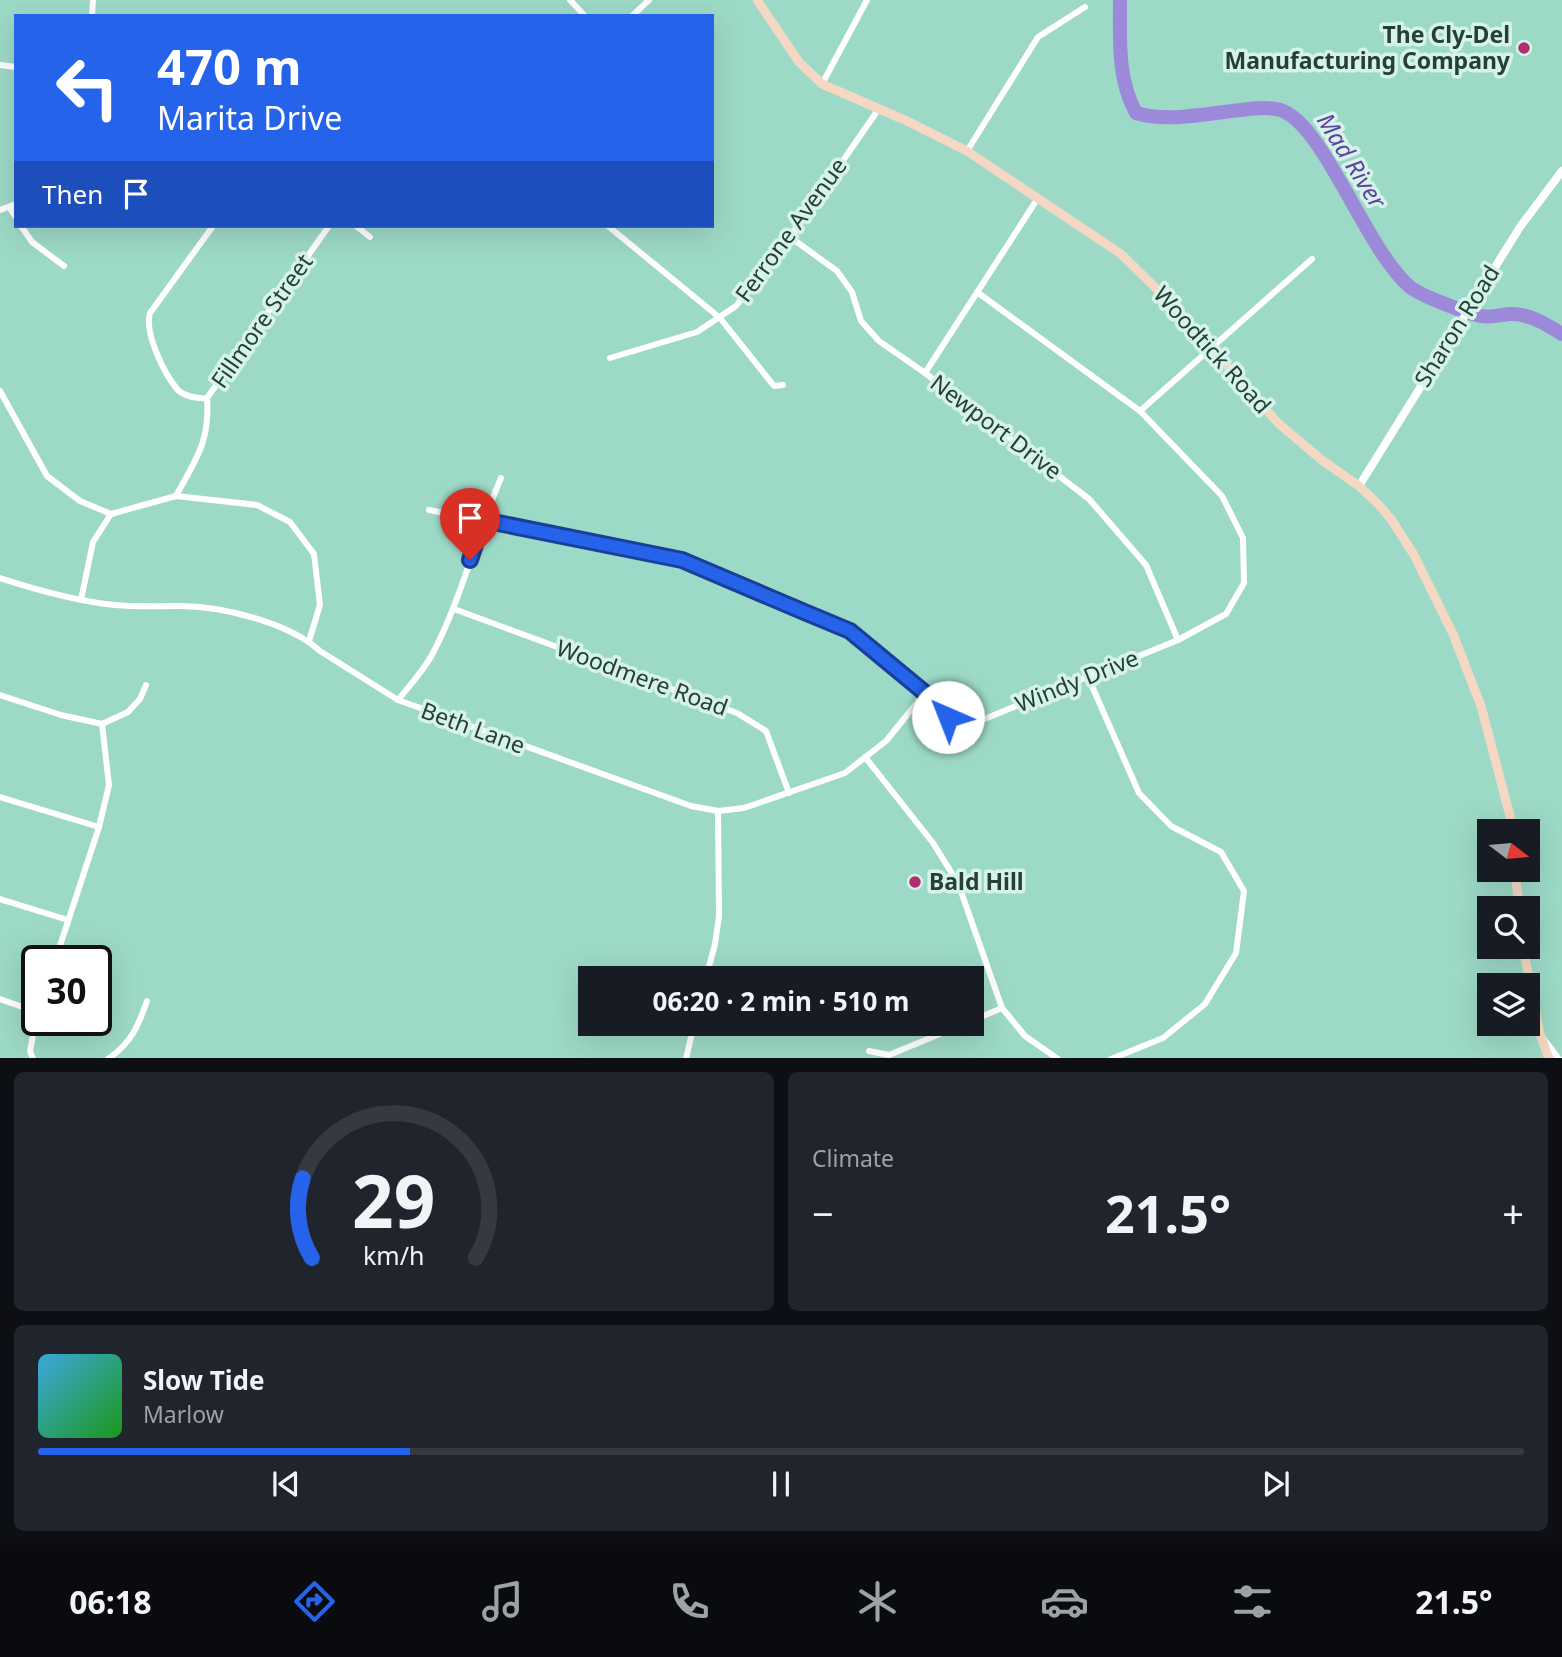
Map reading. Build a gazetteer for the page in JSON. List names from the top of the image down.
{
  "streets": {
    "main road": ["Woodtick Road"],
    "street": [
      "Ferrone Avenue",
      "Fillmore Street",
      "Sharon Road",
      "Newport Drive",
      "Woodmere Road",
      "Windy Drive",
      "Beth Lane"
    ]
  },
  "crossings": [
    ["Ferrone Avenue", "Woodtick Road"],
    ["Ferrone Avenue", "Newport Drive"],
    ["Sharon Road", "Woodtick Road"],
    ["Newport Drive", "Windy Drive"],
    ["Woodmere Road", "Beth Lane"],
    ["Windy Drive", "Beth Lane"]
  ],
  "water": ["Mad River"],
  "places": ["The Cly-Del Manufacturing Company", "Bald Hill"],
  "north": "right",
  "page": {
    "turn": ["470 m", "Marita Drive"],
    "then": "Then",
    "limit": "30",
    "trip": "06:20 · 2 min · 510 m",
    "tile": "Climate",
    "heat": ["−", "21.5°", "+"],
    "song": ["Slow Tide", "Marlow"],
    "tabs": ["06:18", "21.5°"],
    "gauge": ["29", "km/h"]
  }
}
